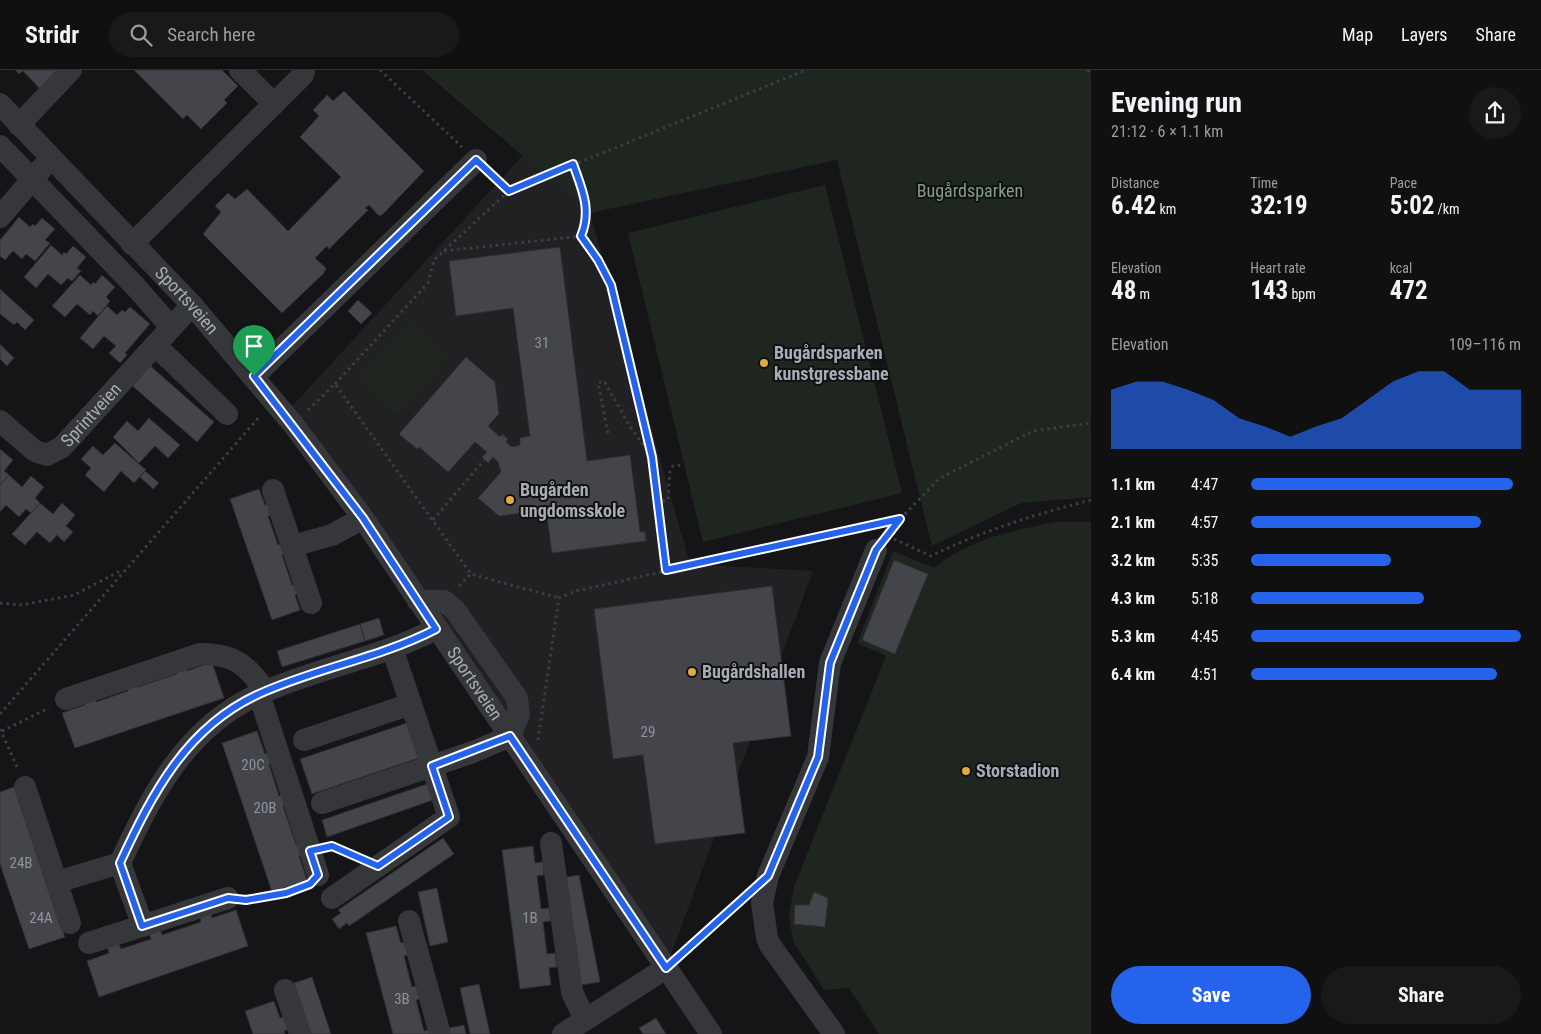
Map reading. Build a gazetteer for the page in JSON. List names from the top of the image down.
{
  "streets": {
    "street": ["Sportsveien", "Sprintveien"]
  },
  "crossings": [
    ["Sportsveien", "Sprintveien"]
  ],
  "parks": ["Bugårdsparken"],
  "places": [
    "Bugårdsparken kunstgressbane",
    "Bugården ungdomsskole",
    "Bugårdshallen",
    "Storstadion"
  ],
  "house_numbers": [
    "31",
    "29",
    "20C",
    "20B",
    "24B",
    "24A",
    "1B",
    "3B"
  ],
  "page": {
    "header": "Stridr",
    "search": "Search here",
    "nav": ["Map", "Layers", "Share"],
    "heading": ["Evening run", "21:12 · 6 × 1.1 km"],
    "stats": [
      ["Distance", "6.42 km"],
      ["Time", "32:19"],
      ["Pace", "5:02 /km"],
      ["Elevation", "48 m"],
      ["Heart rate", "143 bpm"],
      ["kcal", "472"]
    ],
    "chart": ["Elevation", "109–116 m"],
    "list": [
      {
        "name": "1.1 km",
        "note": "4:47"
      },
      {
        "name": "2.1 km",
        "note": "4:57"
      },
      {
        "name": "3.2 km",
        "note": "5:35"
      },
      {
        "name": "4.3 km",
        "note": "5:18"
      },
      {
        "name": "5.3 km",
        "note": "4:45"
      },
      {
        "name": "6.4 km",
        "note": "4:51"
      }
    ],
    "buttons": ["Save", "Share"]
  }
}
